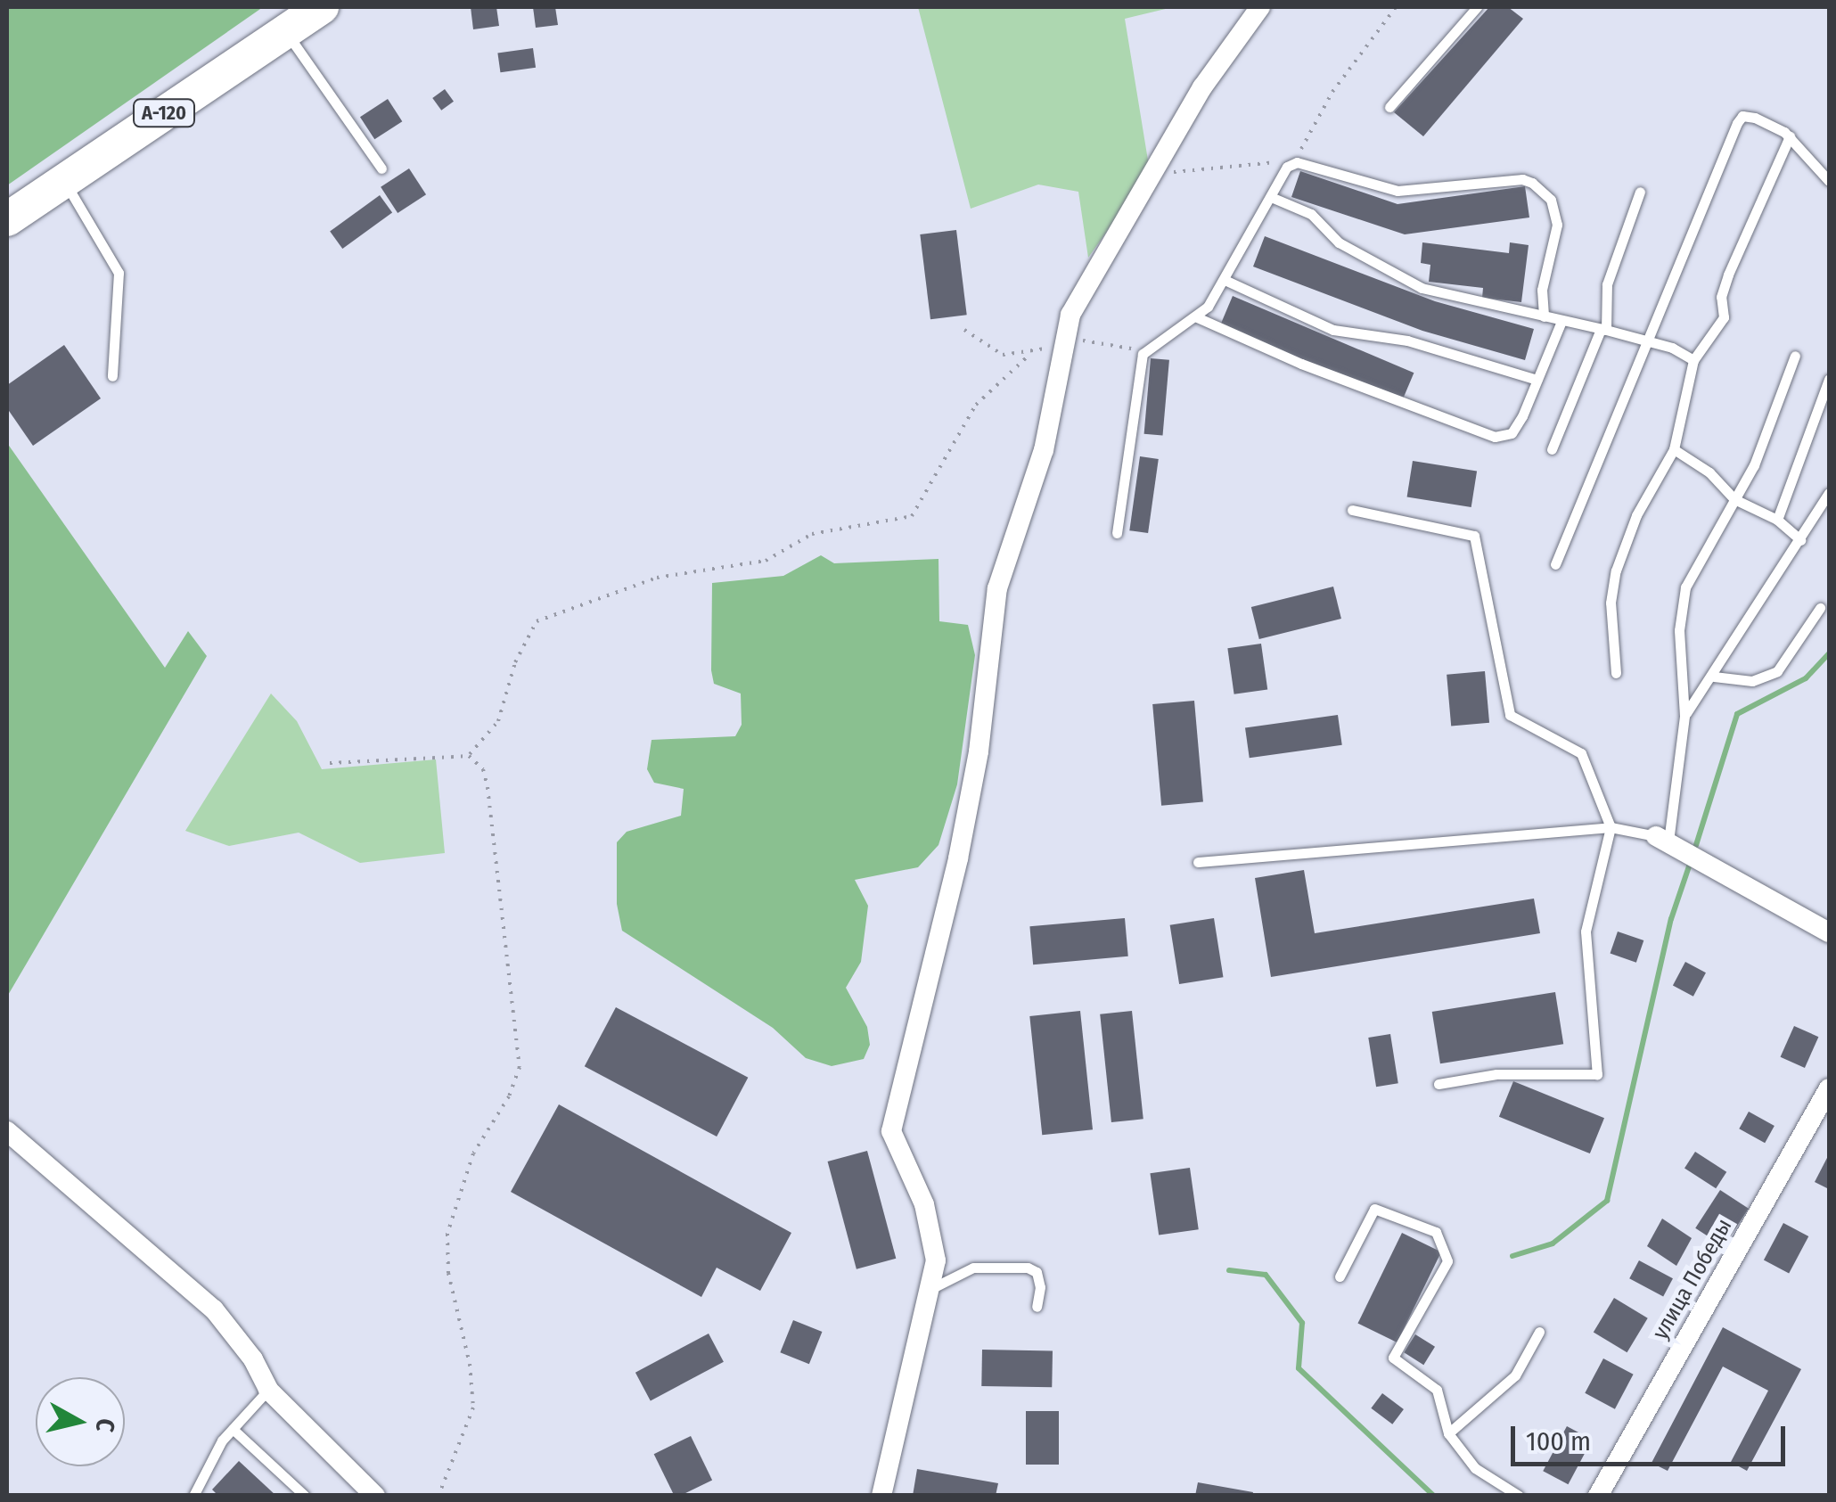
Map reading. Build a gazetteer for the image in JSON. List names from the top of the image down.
{
  "streets": {
    "main road": ["А-120"],
    "street": ["улица Победы"]
  },
  "scale_bar": "100 m",
  "north": "right"
}
